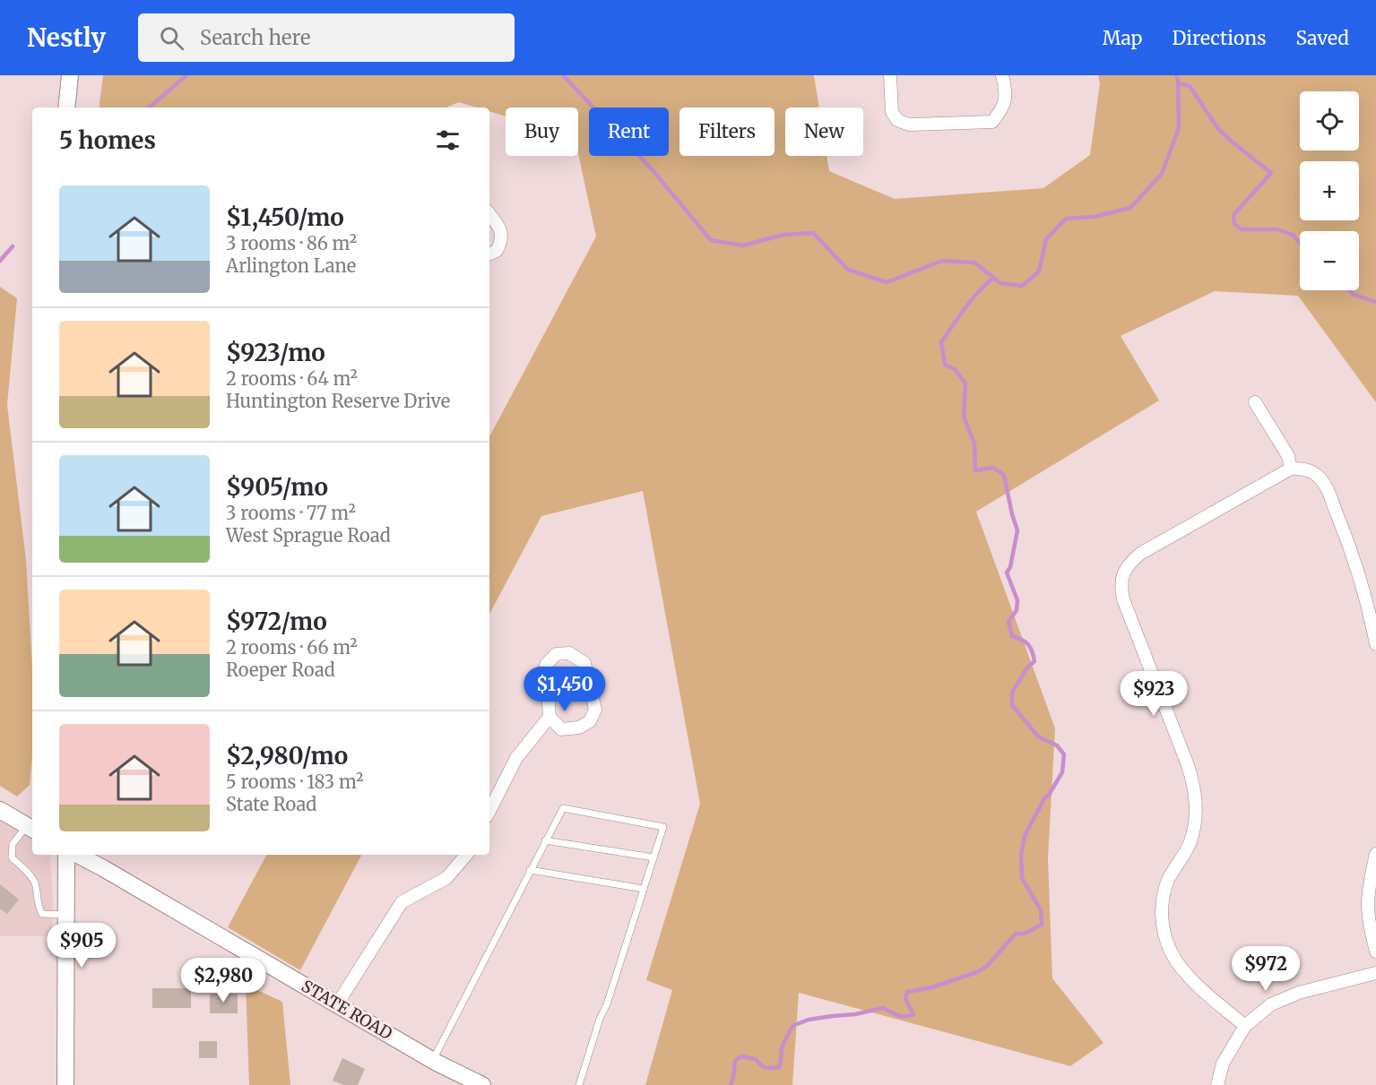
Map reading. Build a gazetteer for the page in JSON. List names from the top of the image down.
{
  "streets": {
    "main road": ["STATE ROAD"]
  },
  "page": {
    "header": "Nestly",
    "search": "Search here",
    "nav": ["Map", "Directions", "Saved"],
    "map_buttons": ["+", "−"],
    "chip": [
      "Buy",
      "Rent",
      "Filters",
      "New"
    ],
    "heading": "5 homes",
    "list": [
      {
        "name": "$1,450/mo",
        "note": "3 rooms · 86 m² · Arlington Lane"
      },
      {
        "name": "$923/mo",
        "note": "2 rooms · 64 m² · Huntington Reserve Drive"
      },
      {
        "name": "$905/mo",
        "note": "3 rooms · 77 m² · West Sprague Road"
      },
      {
        "name": "$972/mo",
        "note": "2 rooms · 66 m² · Roeper Road"
      },
      {
        "name": "$2,980/mo",
        "note": "5 rooms · 183 m² · State Road"
      }
    ],
    "price": [
      "$1,450",
      "$923",
      "$905",
      "$972",
      "$2,980"
    ]
  }
}
